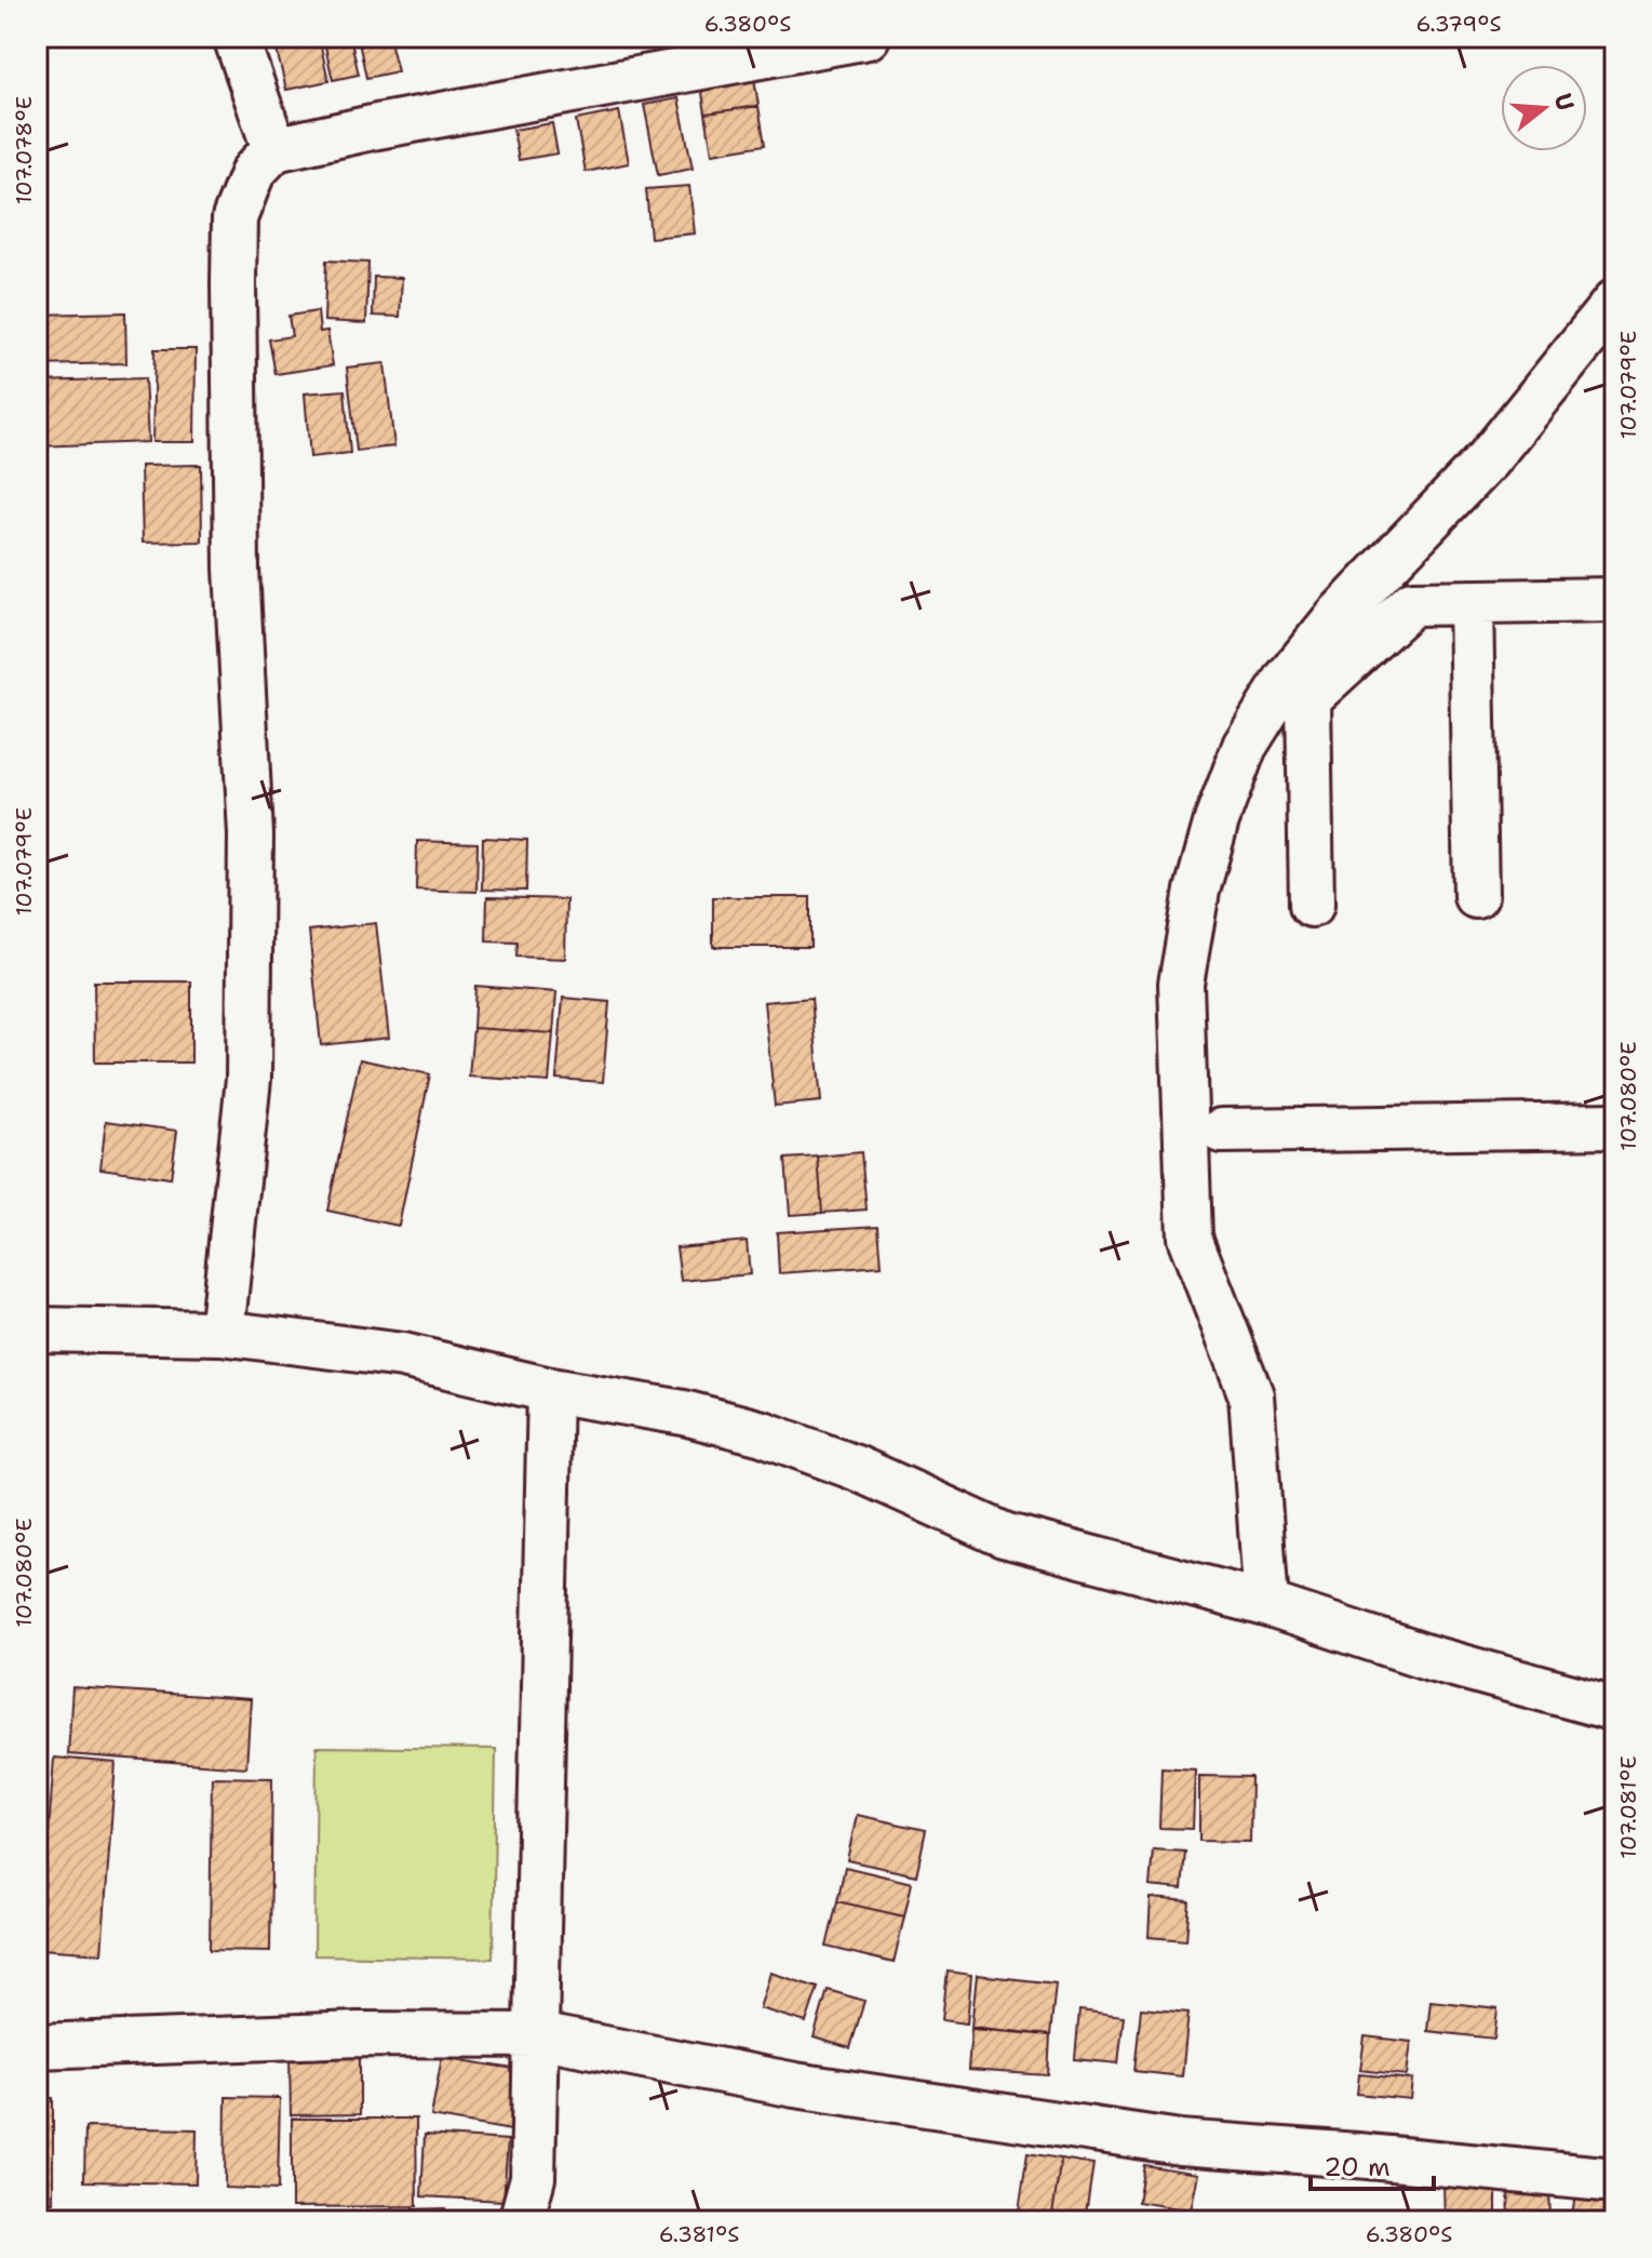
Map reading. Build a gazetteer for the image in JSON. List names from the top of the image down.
{
  "scale_bar": "20 m",
  "north": "right",
  "coordinates": [
    "6.380°S",
    "6.379°S",
    "107.078°E",
    "107.079°E",
    "107.080°E",
    "107.081°E",
    "6.381°S"
  ]
}
